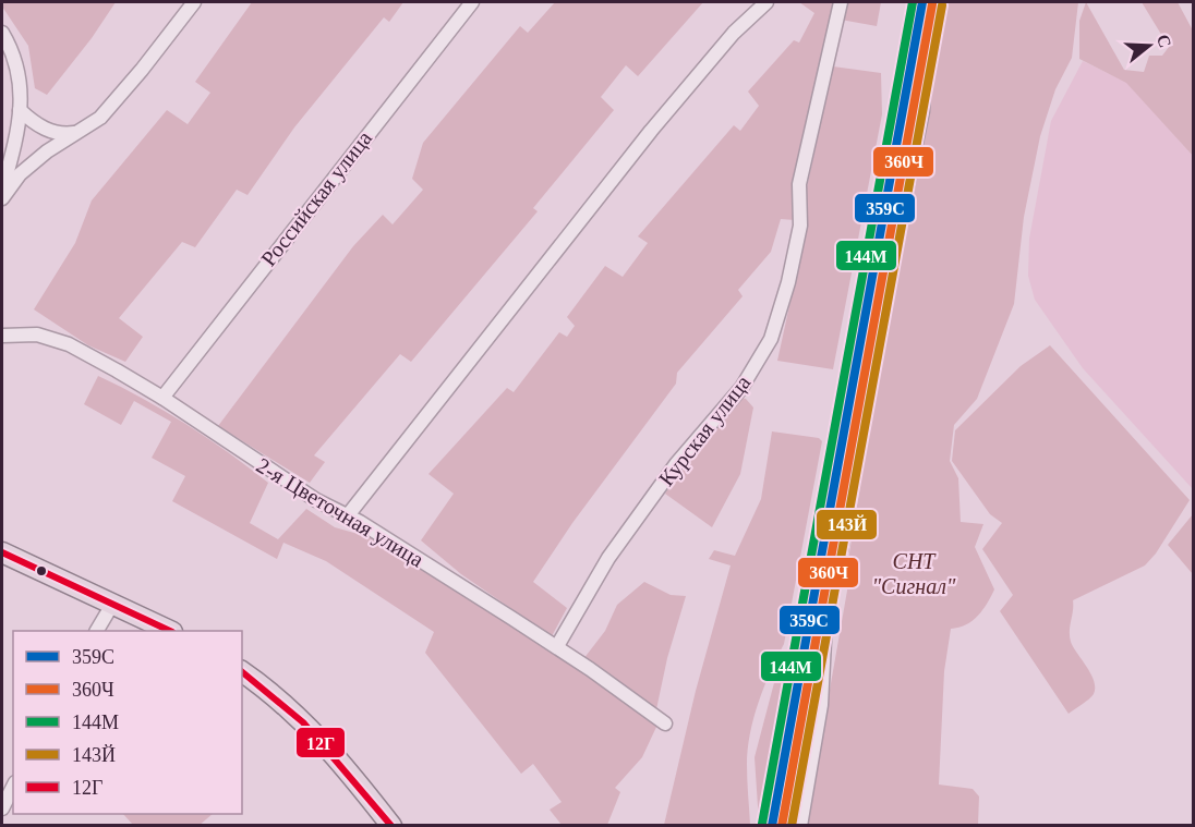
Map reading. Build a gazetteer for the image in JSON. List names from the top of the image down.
{
  "streets": {
    "street": ["Российская улица", "Курская улица", "2-я Цветочная улица"]
  },
  "crossings": [
    ["Российская улица", "2-я Цветочная улица"],
    ["Курская улица", "2-я Цветочная улица"]
  ],
  "parks": ["СНТ \"Сигнал\""],
  "lines": [
    "transit line 359С",
    "transit line 144М",
    "transit line 360Ч",
    "transit line 143Й",
    "transit line 12Г"
  ],
  "legend": [
    "359С",
    "360Ч",
    "144М",
    "143Й",
    "12Г"
  ],
  "north": "right"
}
